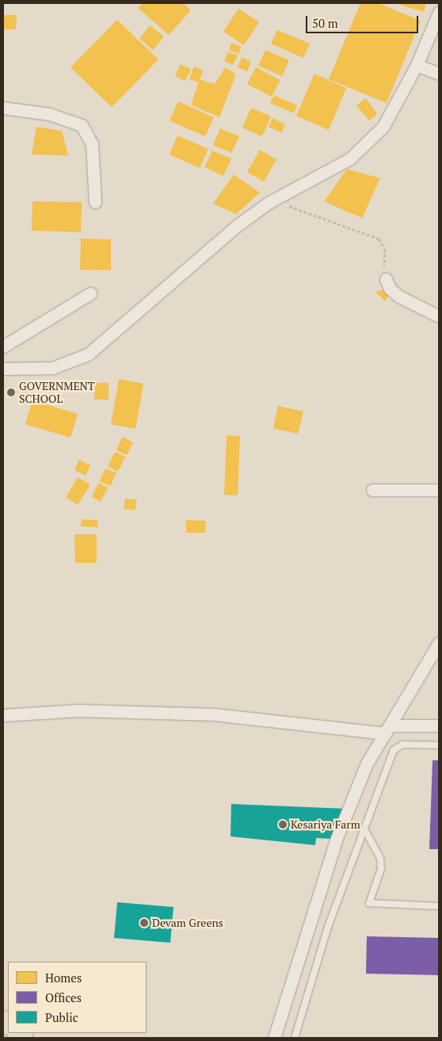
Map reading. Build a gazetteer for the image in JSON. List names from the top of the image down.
{
  "places": ["GOVERNMENT SCHOOL", "Kesariya Farm", "Devam Greens"],
  "legend": ["Homes", "Offices", "Public"],
  "scale_bar": "50 m"
}
